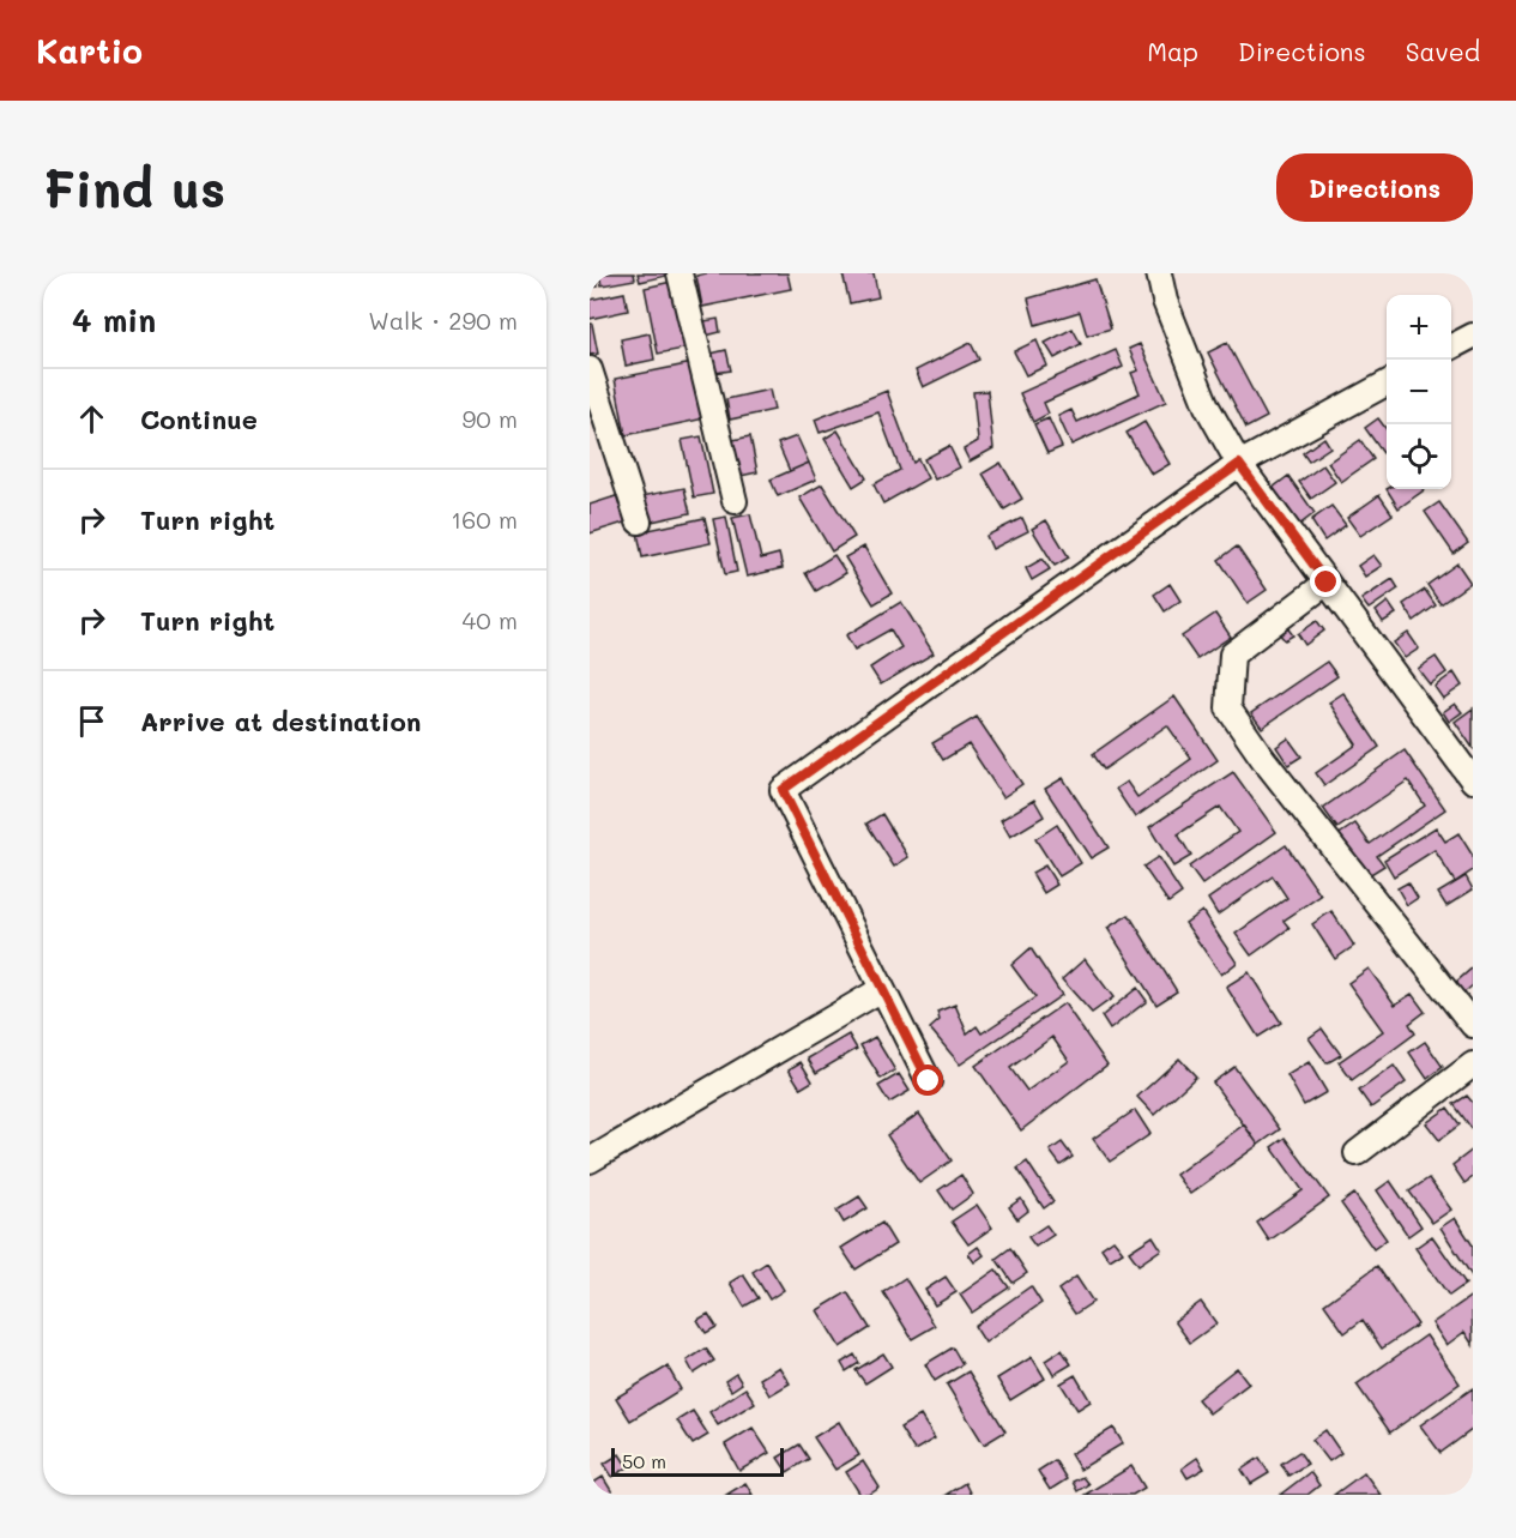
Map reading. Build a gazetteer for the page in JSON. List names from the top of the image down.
{
  "scale_bar": "50 m",
  "page": {
    "header": "Kartio",
    "nav": ["Map", "Directions", "Saved"],
    "buttons": "Directions",
    "title": "Find us",
    "heading": ["4 min", "Walk · 290 m"],
    "map_buttons": ["+", "−"],
    "list": [
      ["Continue", "90 m"],
      ["Turn right", "160 m"],
      ["Turn right", "40 m"],
      "Arrive at destination"
    ],
    "scale": "50 m"
  }
}
